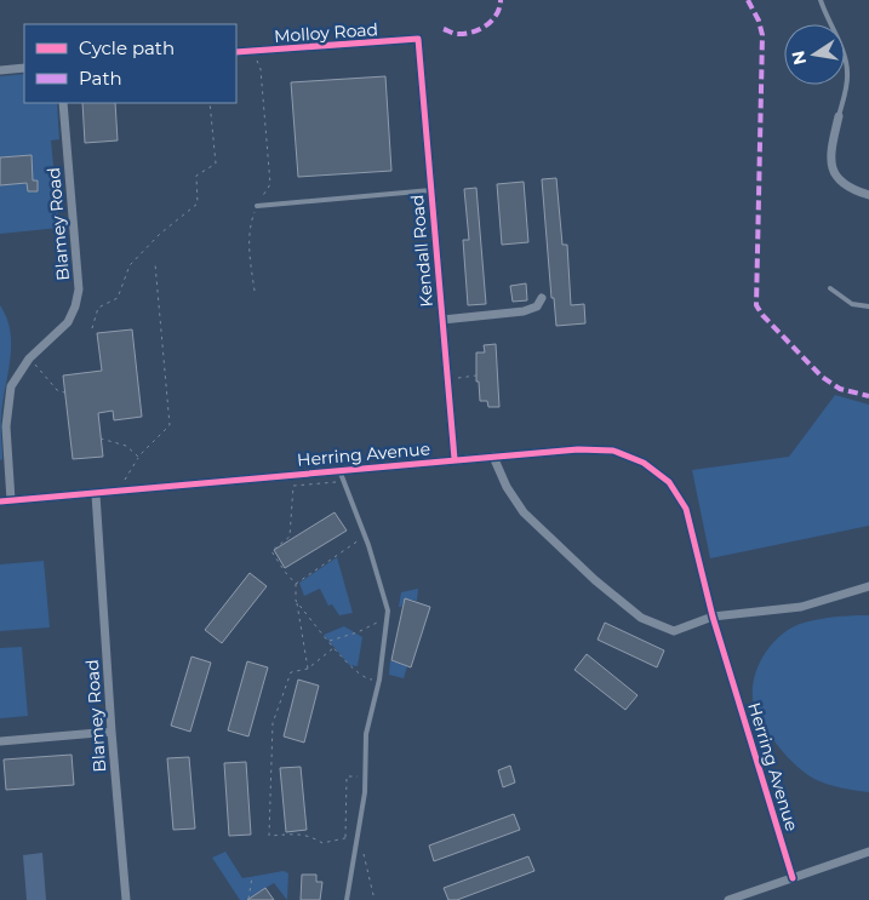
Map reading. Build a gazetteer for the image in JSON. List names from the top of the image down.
{
  "streets": {
    "street": [
      "Molloy Road",
      "Blamey Road",
      "Kendall Road",
      "Herring Avenue"
    ]
  },
  "crossings": [
    ["Molloy Road", "Kendall Road"],
    ["Blamey Road", "Herring Avenue"],
    ["Kendall Road", "Herring Avenue"]
  ],
  "legend": ["Cycle path", "Path"],
  "north": "left"
}
